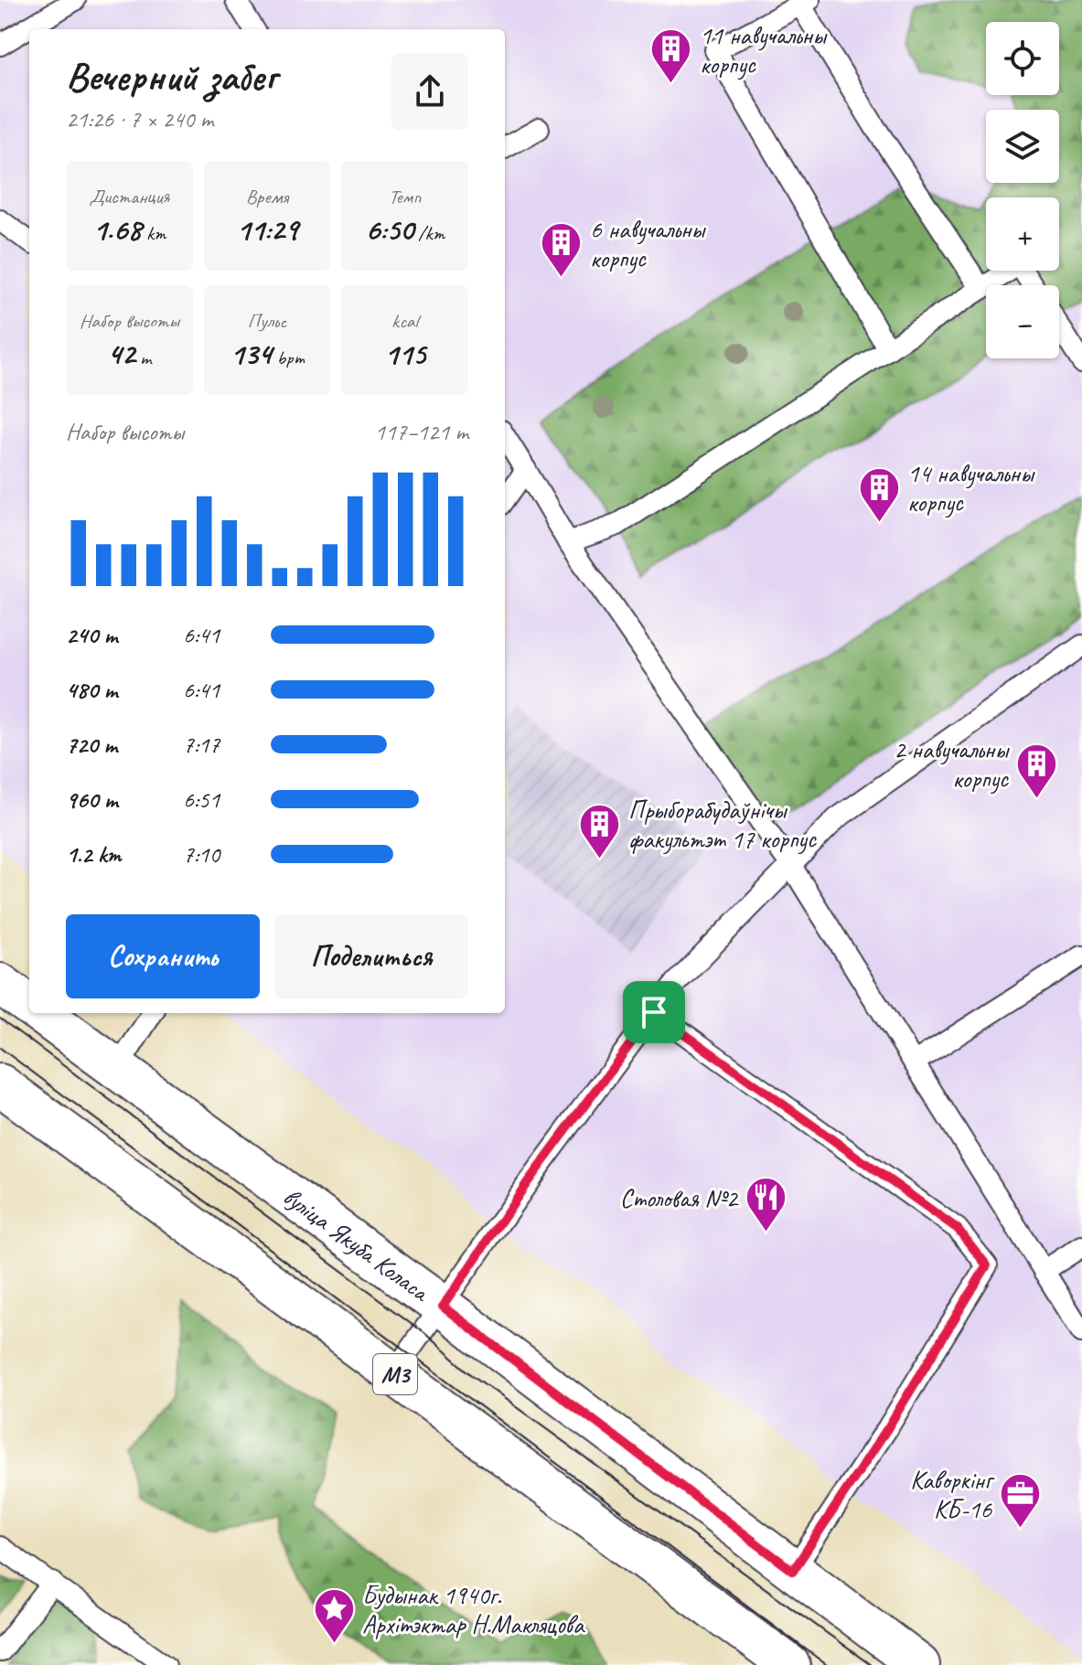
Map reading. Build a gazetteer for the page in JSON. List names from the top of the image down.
{
  "streets": {
    "main road": ["вуліца Якуба Коласа", "М3"]
  },
  "places": {
    "building": [
      "11 навучальны корпус",
      "6 навучальны корпус",
      "14 навучальны корпус",
      "2 навучальны корпус",
      "Прыборабудаўнічы факультэт 17 корпус"
    ],
    "restaurant": ["Столовая №2"],
    "office": ["Каворкінг КБ-16"],
    "place": ["Будынак 1940г. Архітэктар Н.Макляцова"]
  },
  "page": {
    "map_buttons": ["+", "−"],
    "heading": ["Вечерний забег", "21:26 · 7 × 240 m"],
    "stats": [
      ["Дистанция", "1.68 km"],
      ["Время", "11:29"],
      ["Темп", "6:50 /km"],
      ["Набор высоты", "42 m"],
      ["Пульс", "134 bpm"],
      ["kcal", "115"]
    ],
    "chart": ["Набор высоты", "117–121 m"],
    "list": [
      {
        "name": "240 m",
        "note": "6:41"
      },
      {
        "name": "480 m",
        "note": "6:41"
      },
      {
        "name": "720 m",
        "note": "7:17"
      },
      {
        "name": "960 m",
        "note": "6:51"
      },
      {
        "name": "1.2 km",
        "note": "7:10"
      }
    ],
    "buttons": ["Сохранить", "Поделиться"]
  }
}
